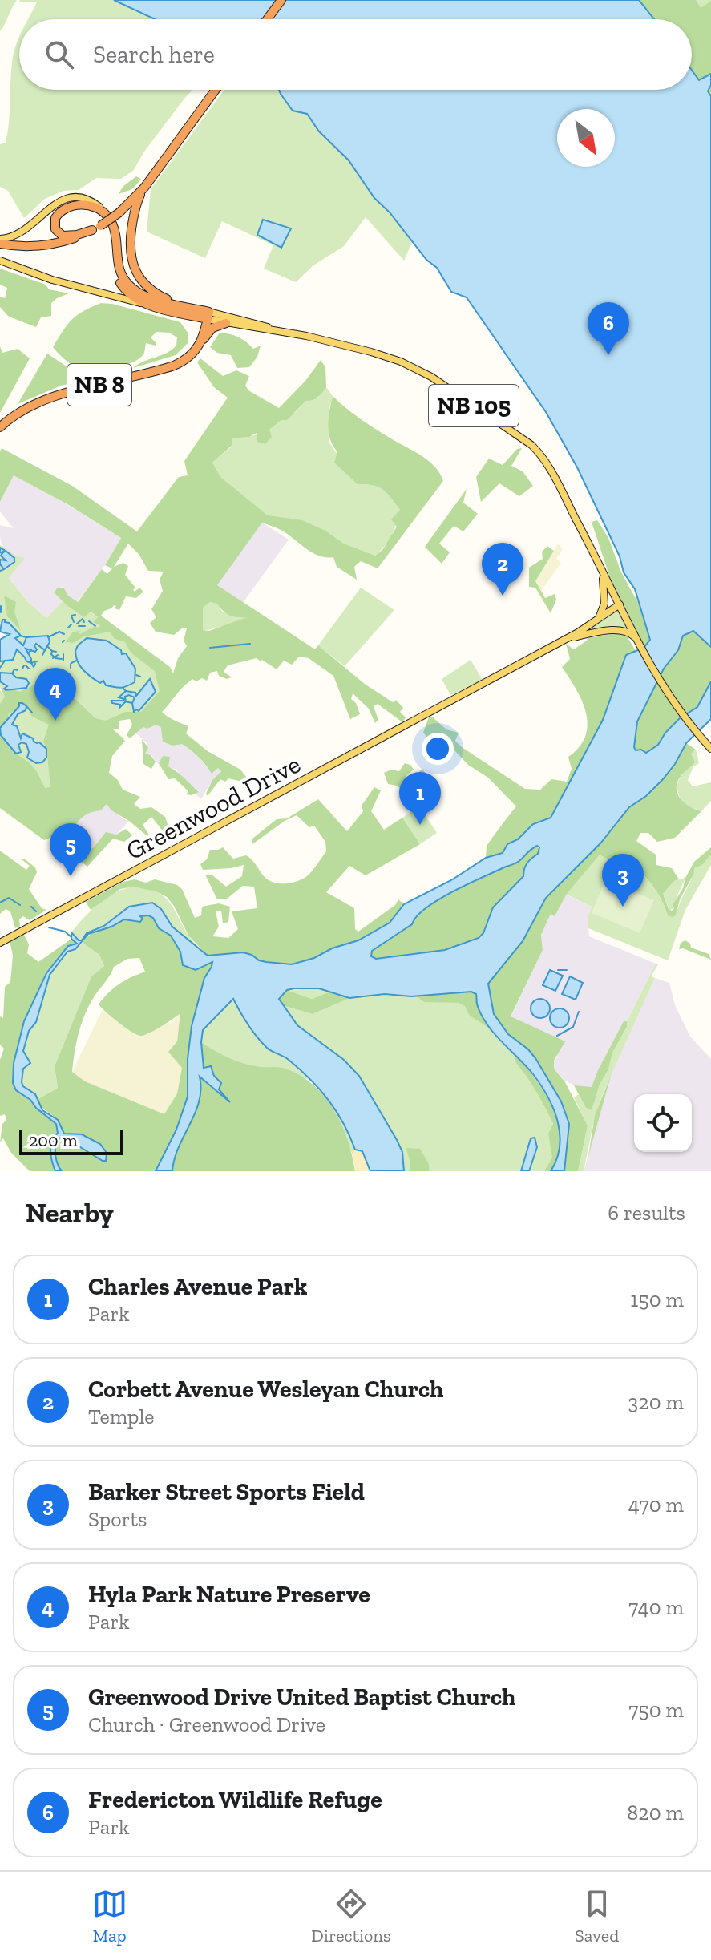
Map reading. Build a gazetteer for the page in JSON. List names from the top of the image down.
{
  "streets": {
    "highway": ["NB 8", "NB 105"],
    "main road": ["Greenwood Drive"]
  },
  "crossings": [
    ["NB 105", "Greenwood Drive"]
  ],
  "scale_bar": "200 m",
  "north": "bottom right",
  "page": {
    "search": "Search here",
    "pins": [
      "6",
      "2",
      "4",
      "1",
      "5",
      "3"
    ],
    "scale": "200 m",
    "heading": ["Nearby", "6 results"],
    "list": [
      {
        "mark": "1",
        "name": "Charles Avenue Park",
        "note": "Park",
        "value": "150 m"
      },
      {
        "mark": "2",
        "name": "Corbett Avenue Wesleyan Church",
        "note": "Temple",
        "value": "320 m"
      },
      {
        "mark": "3",
        "name": "Barker Street Sports Field",
        "note": "Sports",
        "value": "470 m"
      },
      {
        "mark": "4",
        "name": "Hyla Park Nature Preserve",
        "note": "Park",
        "value": "740 m"
      },
      {
        "mark": "5",
        "name": "Greenwood Drive United Baptist Church",
        "note": "Church · Greenwood Drive",
        "value": "750 m"
      },
      {
        "mark": "6",
        "name": "Fredericton Wildlife Refuge",
        "note": "Park",
        "value": "820 m"
      }
    ],
    "nav": ["Map", "Directions", "Saved"]
  }
}
